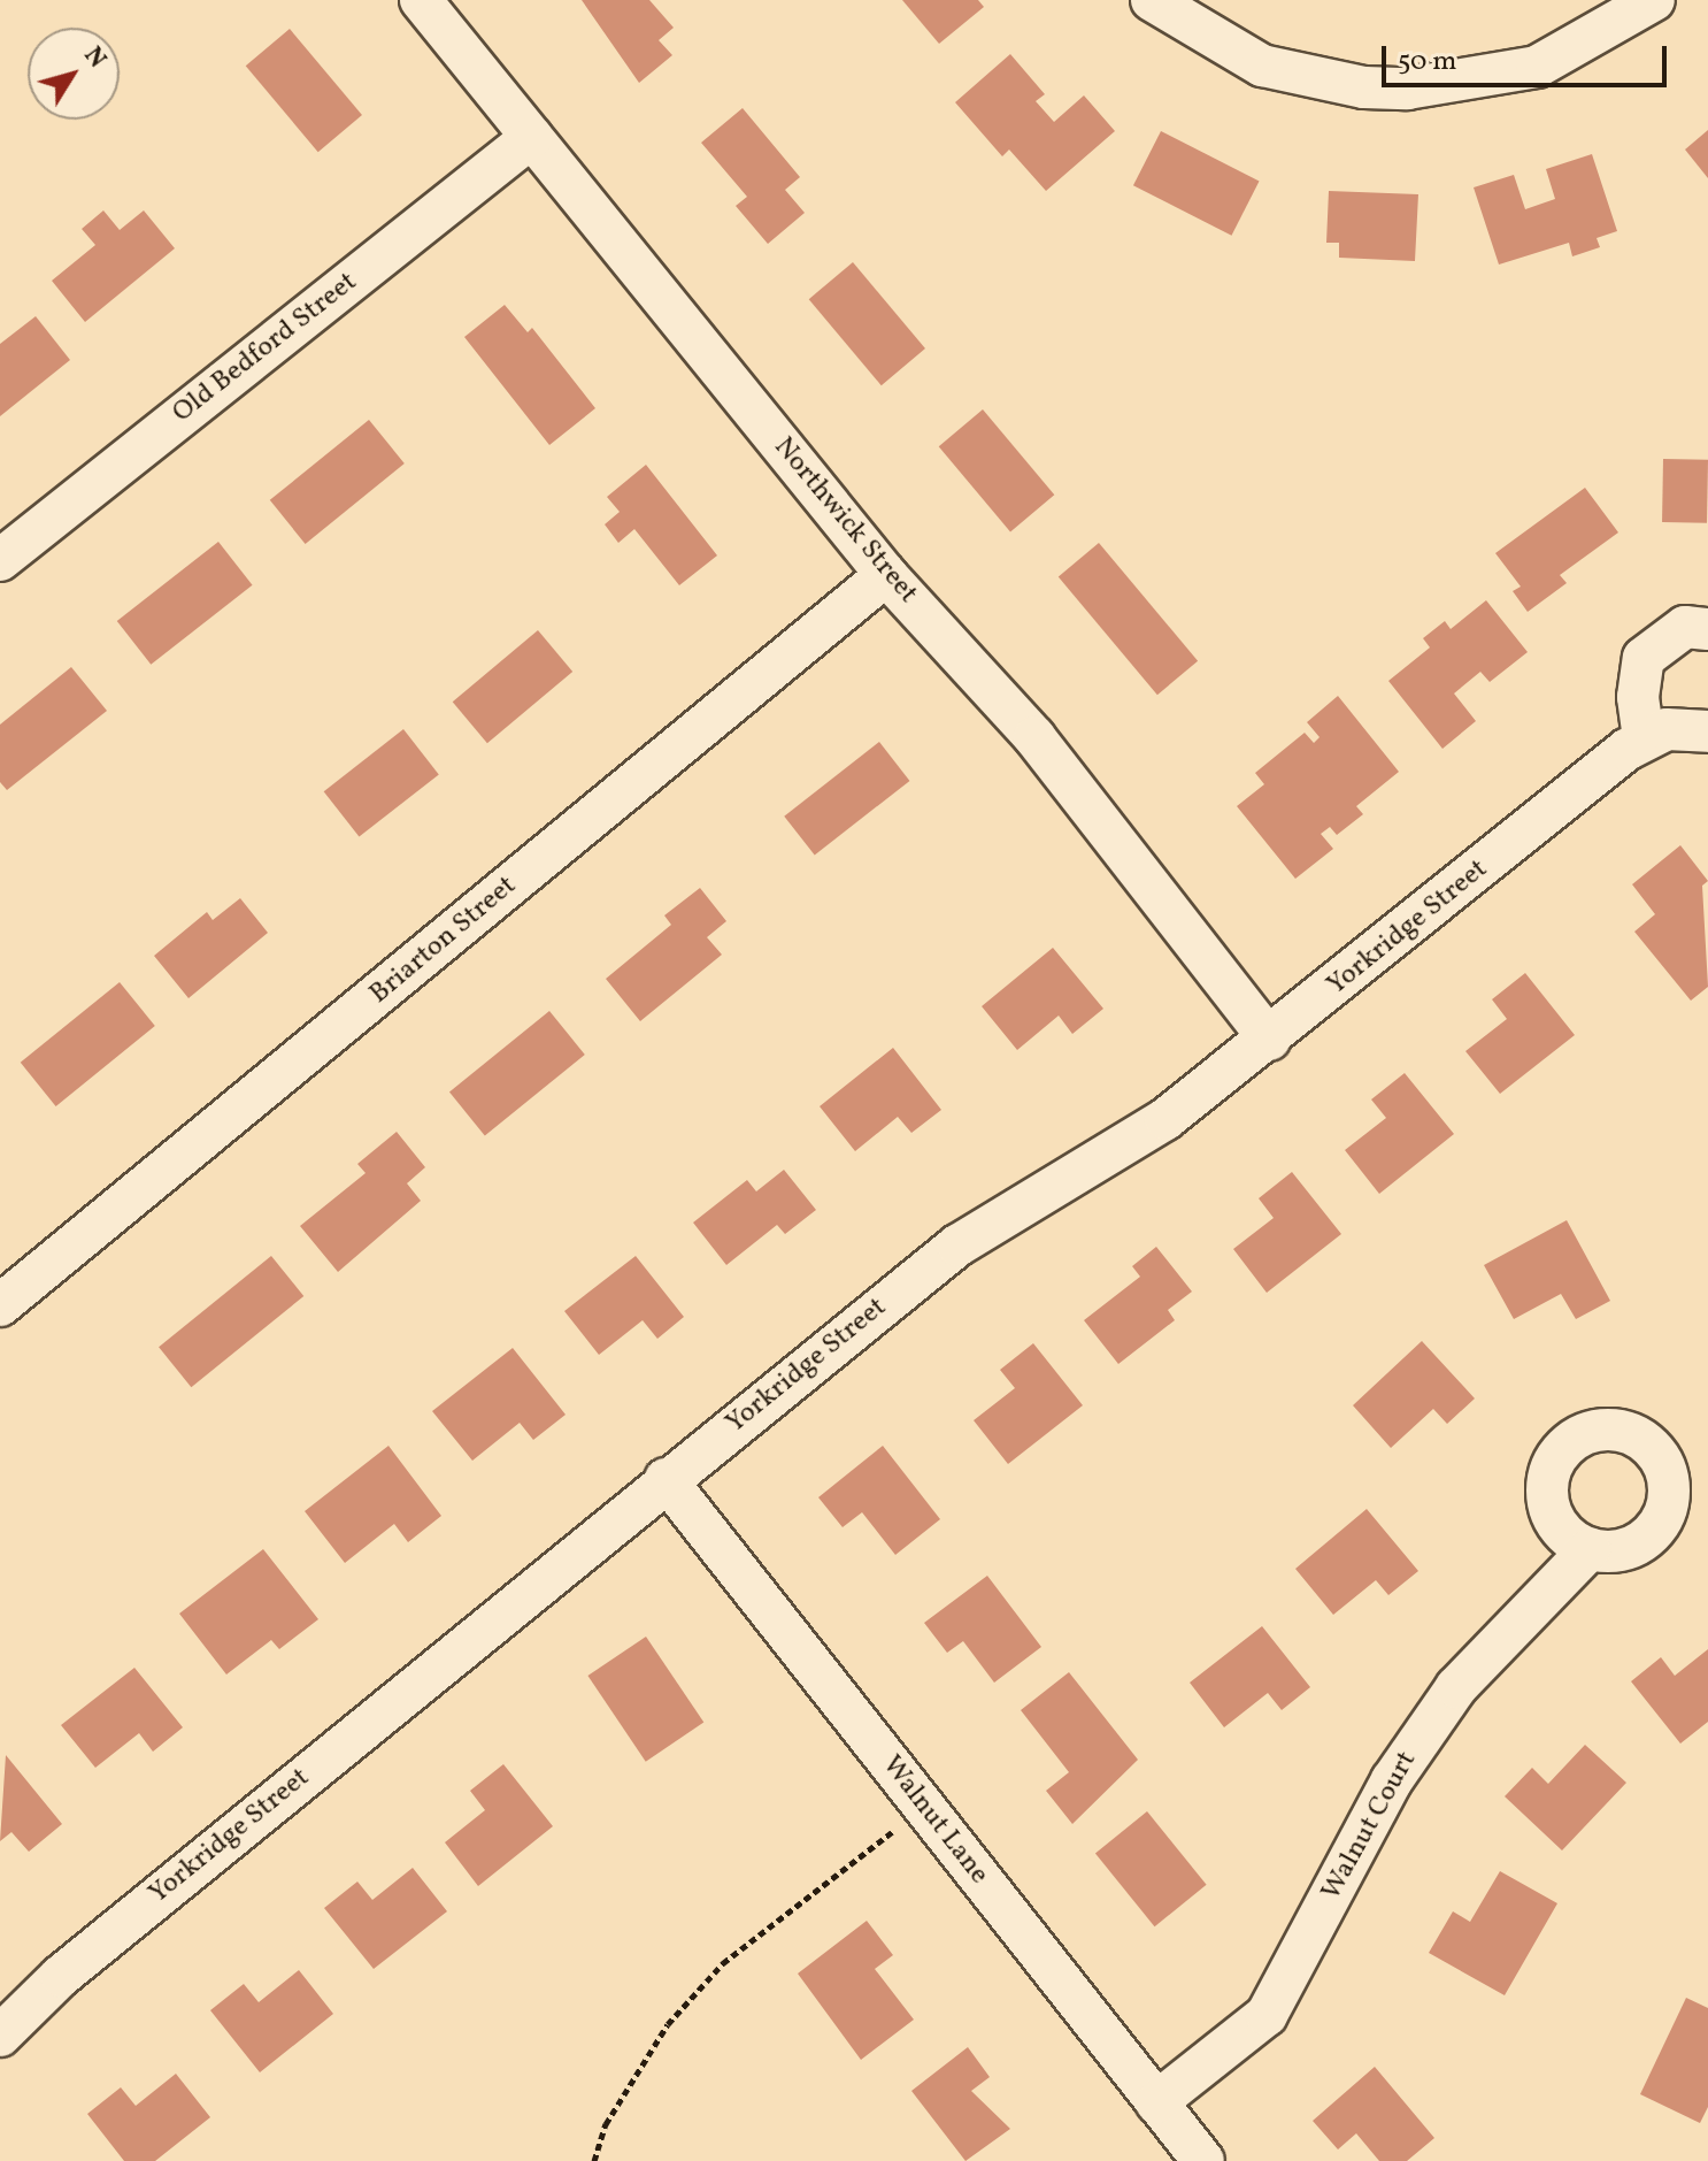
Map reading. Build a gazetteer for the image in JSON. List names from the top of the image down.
{
  "streets": {
    "street": [
      "Old Bedford Street",
      "Northwick Street",
      "Yorkridge Street",
      "Briarton Street",
      "Walnut Lane",
      "Walnut Court"
    ]
  },
  "crossings": [
    ["Old Bedford Street", "Northwick Street"],
    ["Northwick Street", "Yorkridge Street"],
    ["Northwick Street", "Briarton Street"],
    ["Yorkridge Street", "Walnut Lane"],
    ["Walnut Lane", "Walnut Court"]
  ],
  "scale_bar": "50 m",
  "north": "top right"
}
